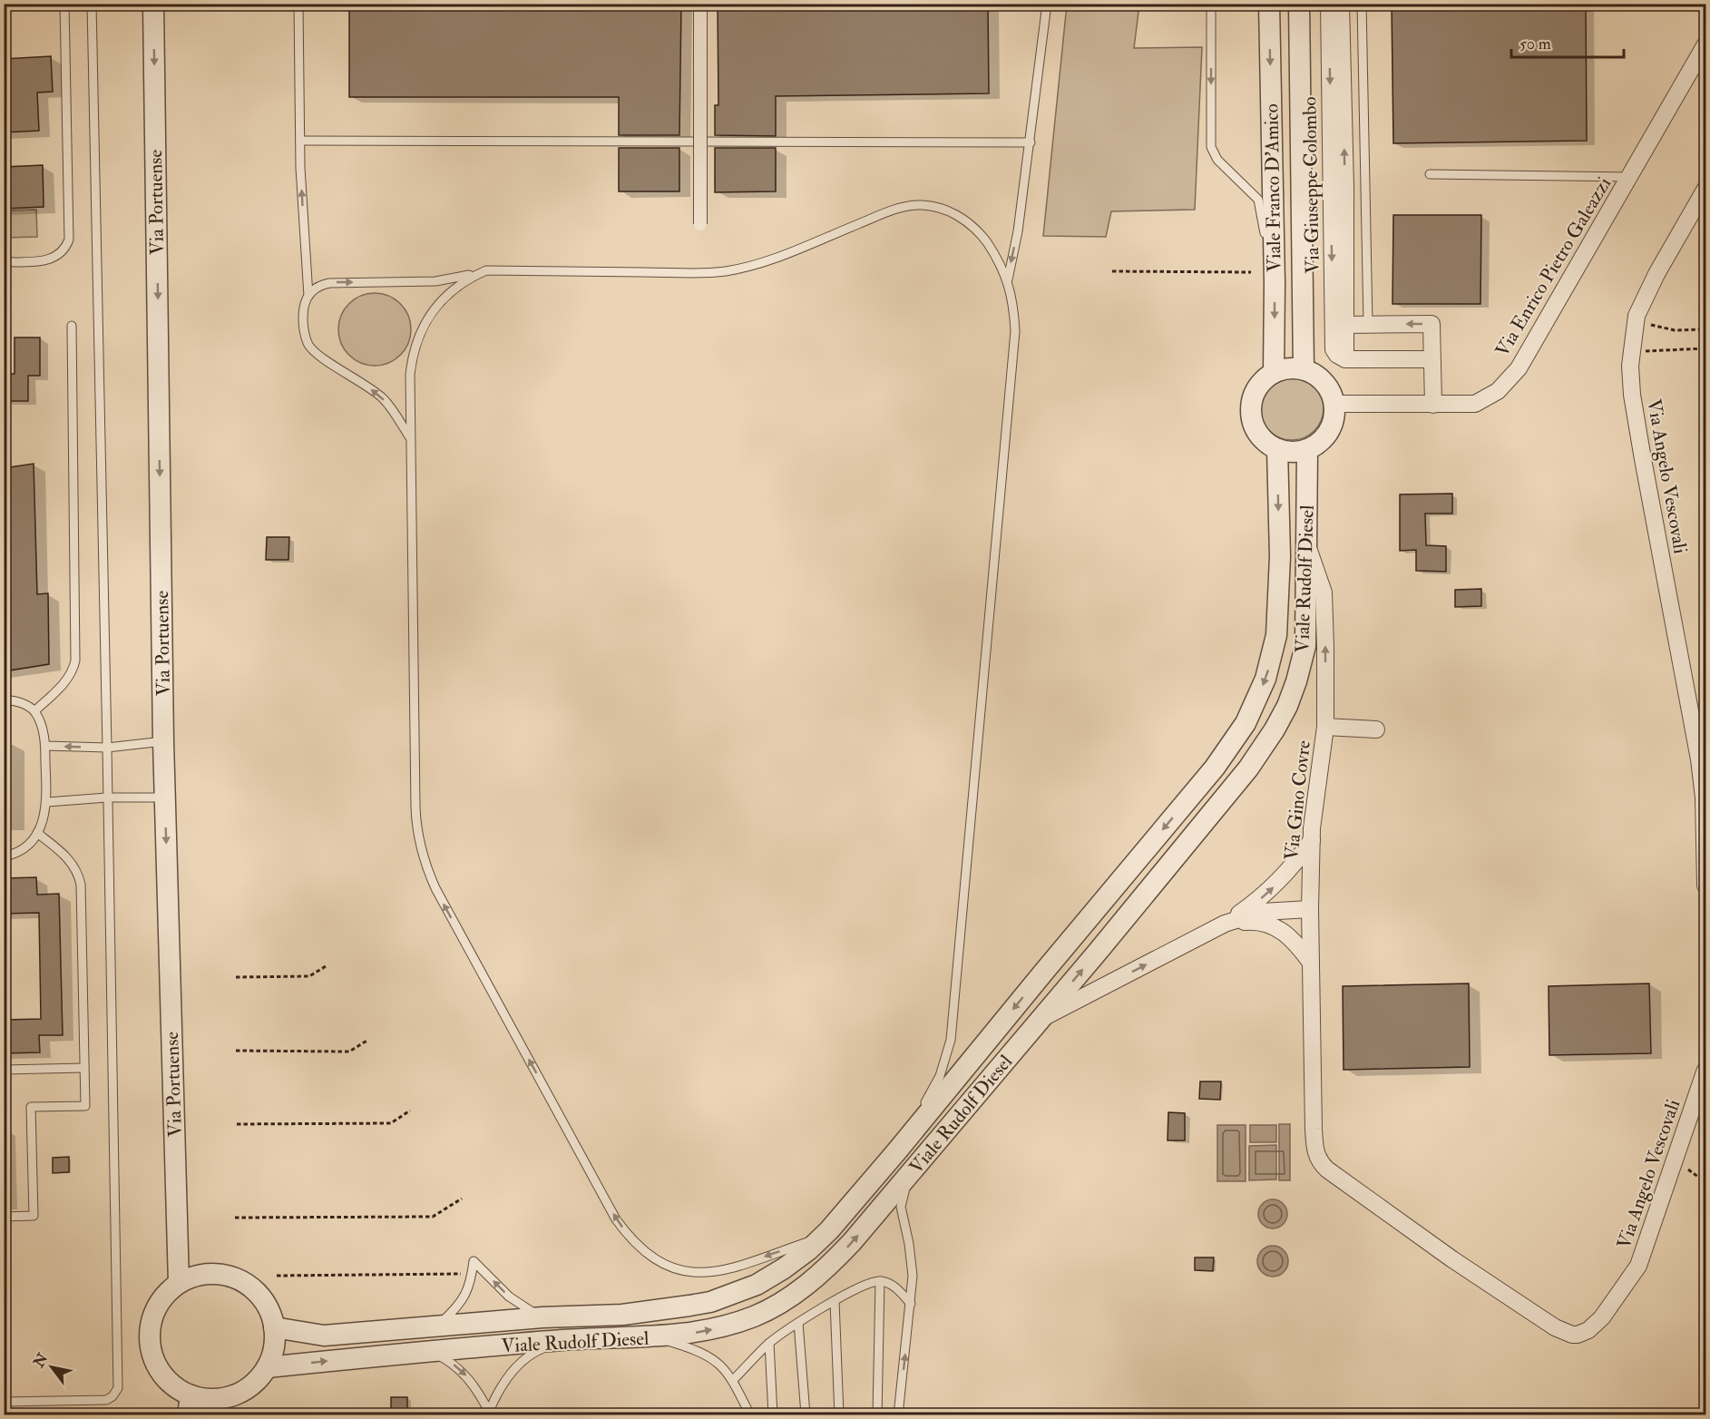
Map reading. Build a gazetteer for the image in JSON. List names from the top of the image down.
{
  "streets": {
    "street": [
      "Via Giuseppe Colombo",
      "Viale Franco D'Amico",
      "Via Portuense",
      "Via Enrico Pietro Galeazzi",
      "Via Angelo Vescovali",
      "Viale Rudolf Diesel",
      "Via Gino Covre"
    ]
  },
  "crossings": [
    ["Viale Franco D'Amico", "Via Enrico Pietro Galeazzi"],
    ["Viale Franco D'Amico", "Viale Rudolf Diesel"],
    ["Via Portuense", "Viale Rudolf Diesel"],
    ["Via Enrico Pietro Galeazzi", "Viale Rudolf Diesel"],
    ["Via Angelo Vescovali", "Via Gino Covre"],
    ["Viale Rudolf Diesel", "Via Gino Covre"]
  ],
  "one_way": ["Via Portuense"],
  "scale_bar": "50 m",
  "north": "top left"
}
